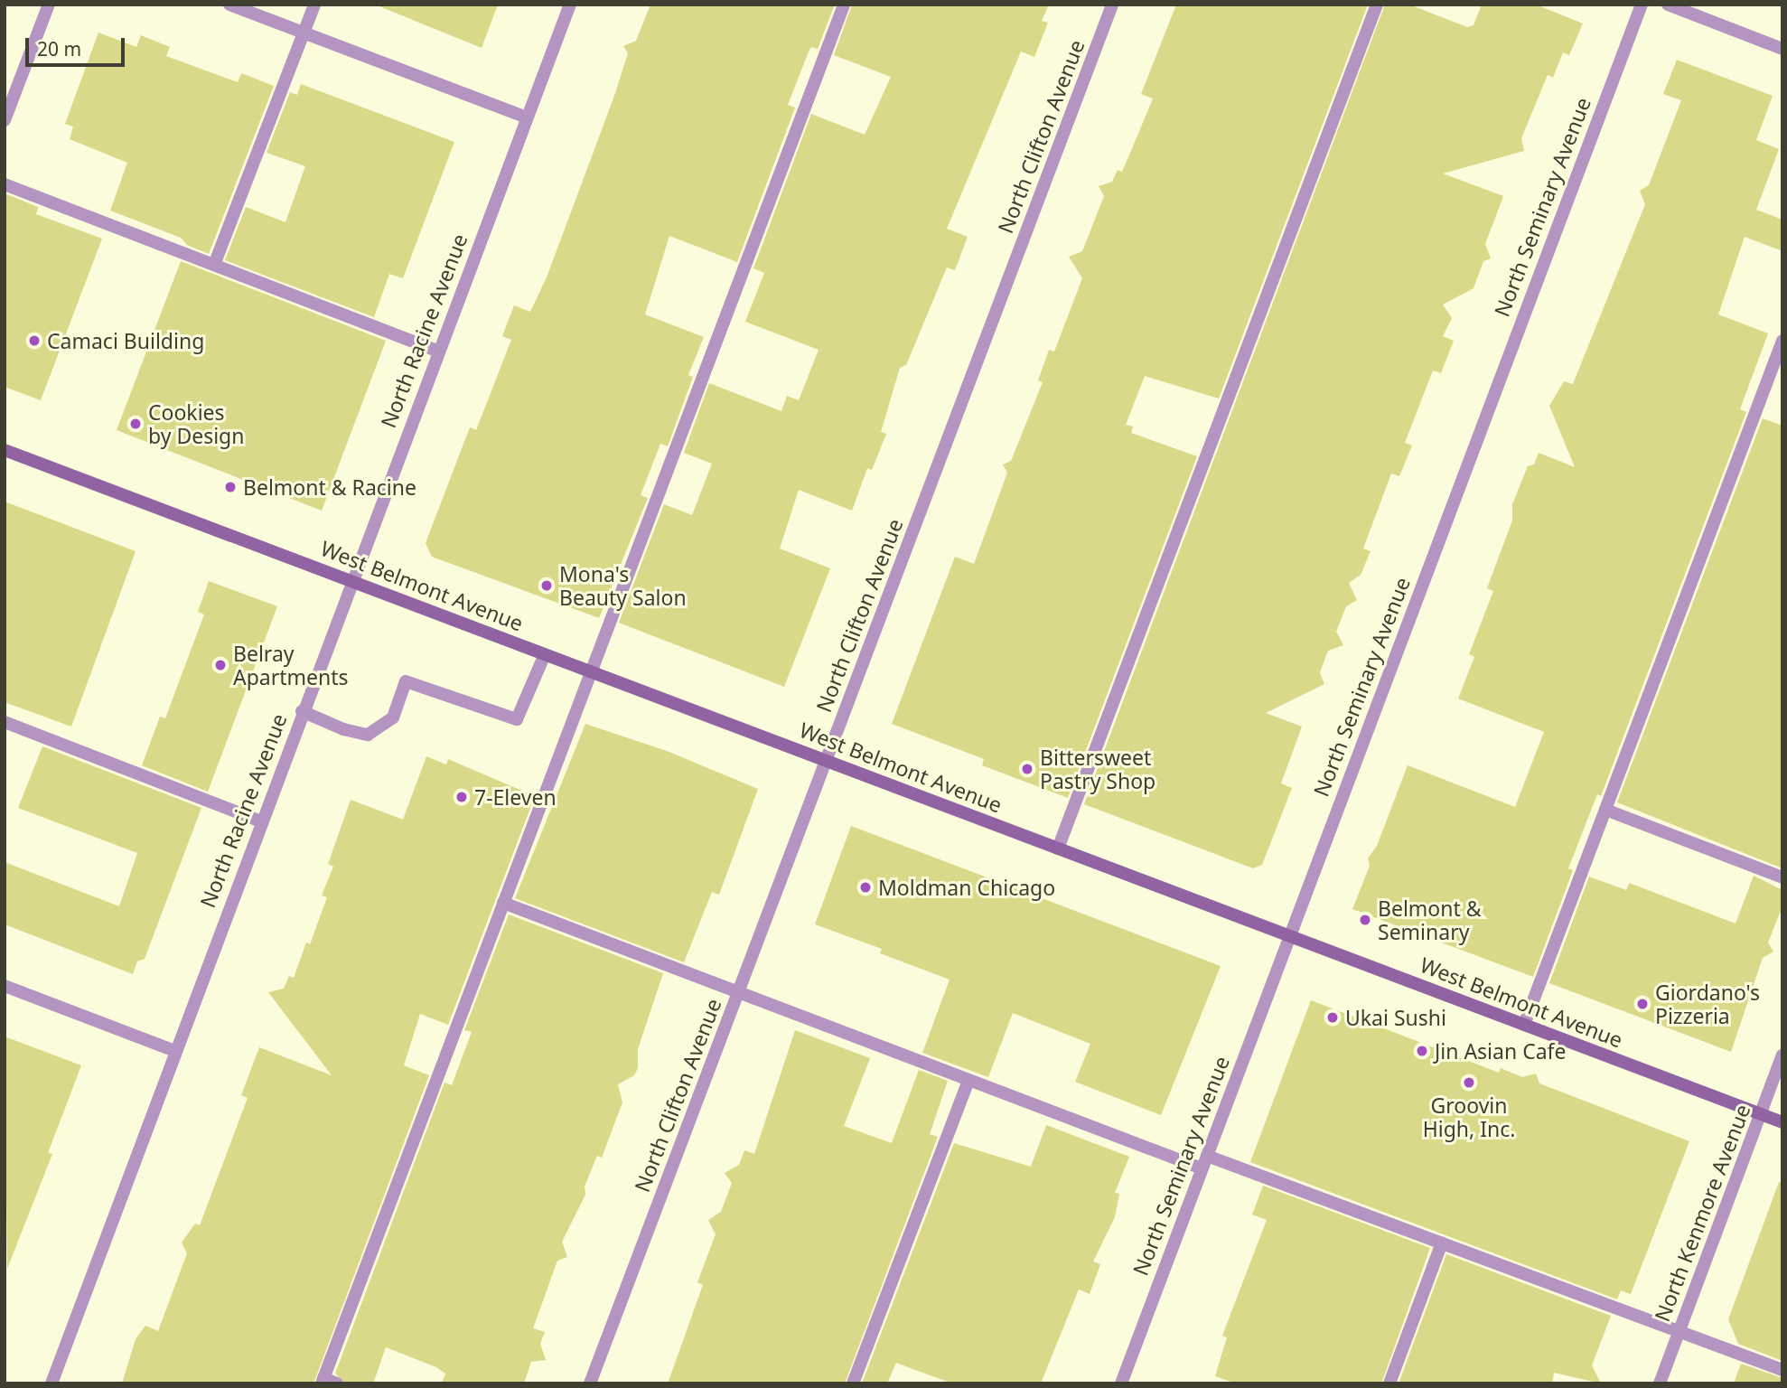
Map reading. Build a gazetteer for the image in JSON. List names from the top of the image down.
{
  "streets": {
    "main road": ["West Belmont Avenue"],
    "street": [
      "North Clifton Avenue",
      "North Seminary Avenue",
      "North Racine Avenue",
      "North Kenmore Avenue"
    ]
  },
  "crossings": [
    ["North Clifton Avenue", "West Belmont Avenue"],
    ["North Seminary Avenue", "West Belmont Avenue"],
    ["North Racine Avenue", "West Belmont Avenue"],
    ["West Belmont Avenue", "North Kenmore Avenue"]
  ],
  "places": [
    "Camaci Building",
    "Cookies by Design",
    "Belmont & Racine",
    "Mona's Beauty Salon",
    "Belray Apartments",
    "Bittersweet Pastry Shop",
    "7-Eleven",
    "Moldman Chicago",
    "Belmont & Seminary",
    "Giordano's Pizzeria",
    "Ukai Sushi",
    "Jin Asian Cafe",
    "Groovin High, Inc."
  ],
  "scale_bar": "20 m"
}
